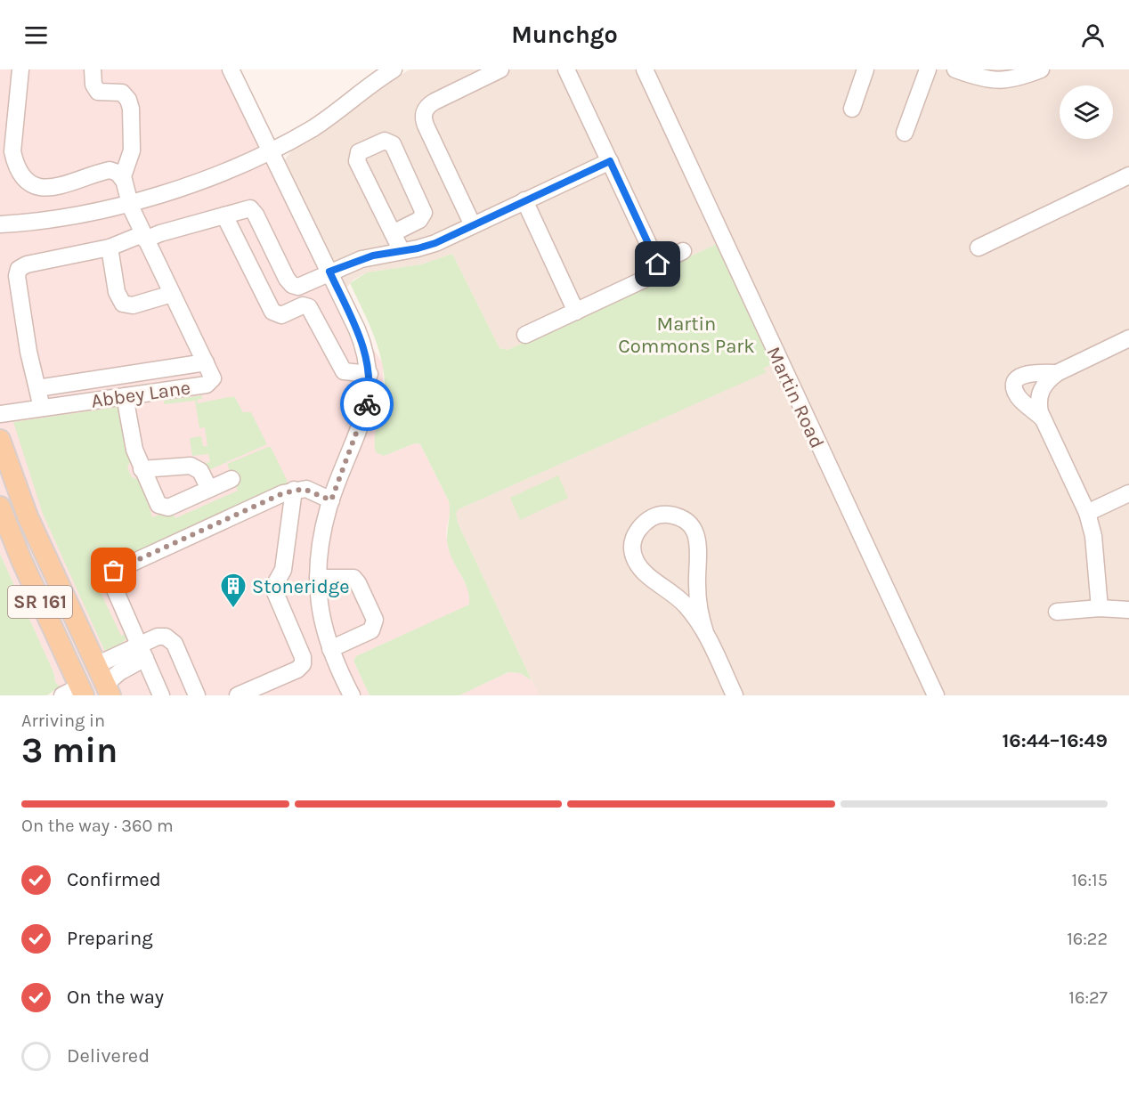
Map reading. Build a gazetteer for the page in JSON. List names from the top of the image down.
{
  "streets": {
    "main road": ["SR 161"],
    "street": ["Abbey Lane", "Martin Road"]
  },
  "parks": ["Martin Commons Park"],
  "places": {
    "building": ["Stoneridge"]
  },
  "page": {
    "header": "Munchgo",
    "heading": ["3 min", "Arriving in", "16:44–16:49"],
    "bar": "On the way · 360 m",
    "list": [
      ["Confirmed", "16:15"],
      ["Preparing", "16:22"],
      ["On the way", "16:27"],
      "Delivered"
    ]
  }
}
